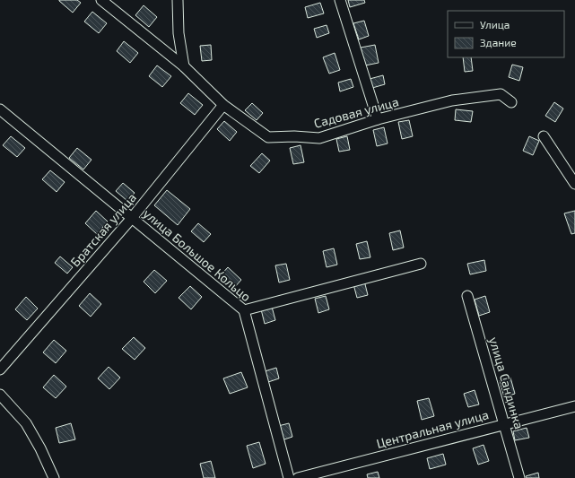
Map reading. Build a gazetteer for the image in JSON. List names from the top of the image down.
{
  "streets": {
    "street": [
      "Садовая улица",
      "Братская улица",
      "улица Большое Кольцо",
      "улица Сандинка",
      "Центральная улица"
    ]
  },
  "crossings": [
    ["Садовая улица", "Братская улица"],
    ["Братская улица", "улица Большое Кольцо"],
    ["улица Сандинка", "Центральная улица"]
  ],
  "legend": ["Улица", "Здание"]
}
